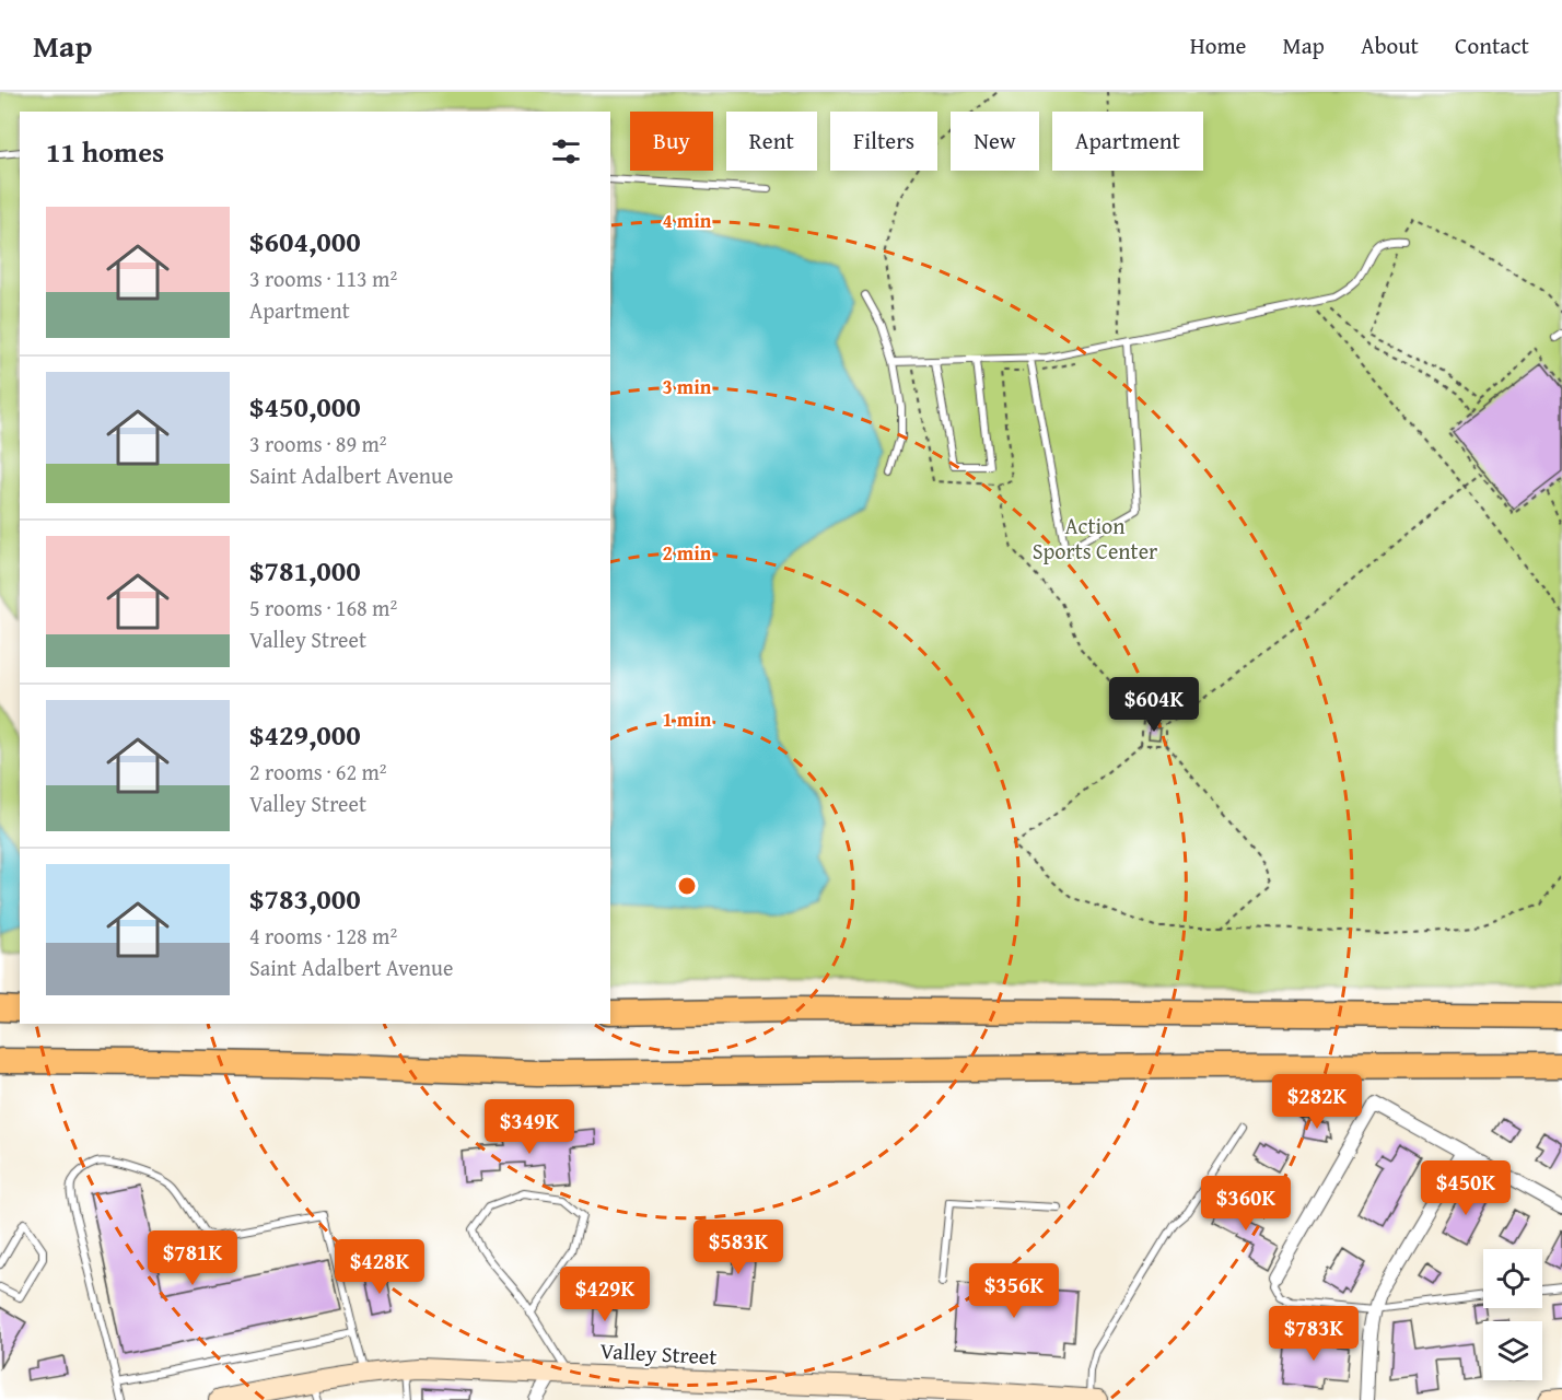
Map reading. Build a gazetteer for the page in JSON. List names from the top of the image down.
{
  "streets": {
    "street": ["Valley Street"]
  },
  "parks": ["Action Sports Center"],
  "page": {
    "header": "Map",
    "nav": [
      "Home",
      "Map",
      "About",
      "Contact"
    ],
    "chip": [
      "Buy",
      "Rent",
      "Filters",
      "New",
      "Apartment"
    ],
    "heading": "11 homes",
    "list": [
      {
        "name": "$604,000",
        "note": "3 rooms · 113 m² · Apartment"
      },
      {
        "name": "$450,000",
        "note": "3 rooms · 89 m² · Saint Adalbert Avenue"
      },
      {
        "name": "$781,000",
        "note": "5 rooms · 168 m² · Valley Street"
      },
      {
        "name": "$429,000",
        "note": "2 rooms · 62 m² · Valley Street"
      },
      {
        "name": "$783,000",
        "note": "4 rooms · 128 m² · Saint Adalbert Avenue"
      }
    ],
    "price": [
      "$604K",
      "$282K",
      "$349K",
      "$450K",
      "$360K",
      "$583K",
      "$781K",
      "$428K",
      "$356K",
      "$429K",
      "$783K"
    ]
  },
  "rings": [
    "4 min",
    "3 min",
    "2 min",
    "1 min"
  ]
}
